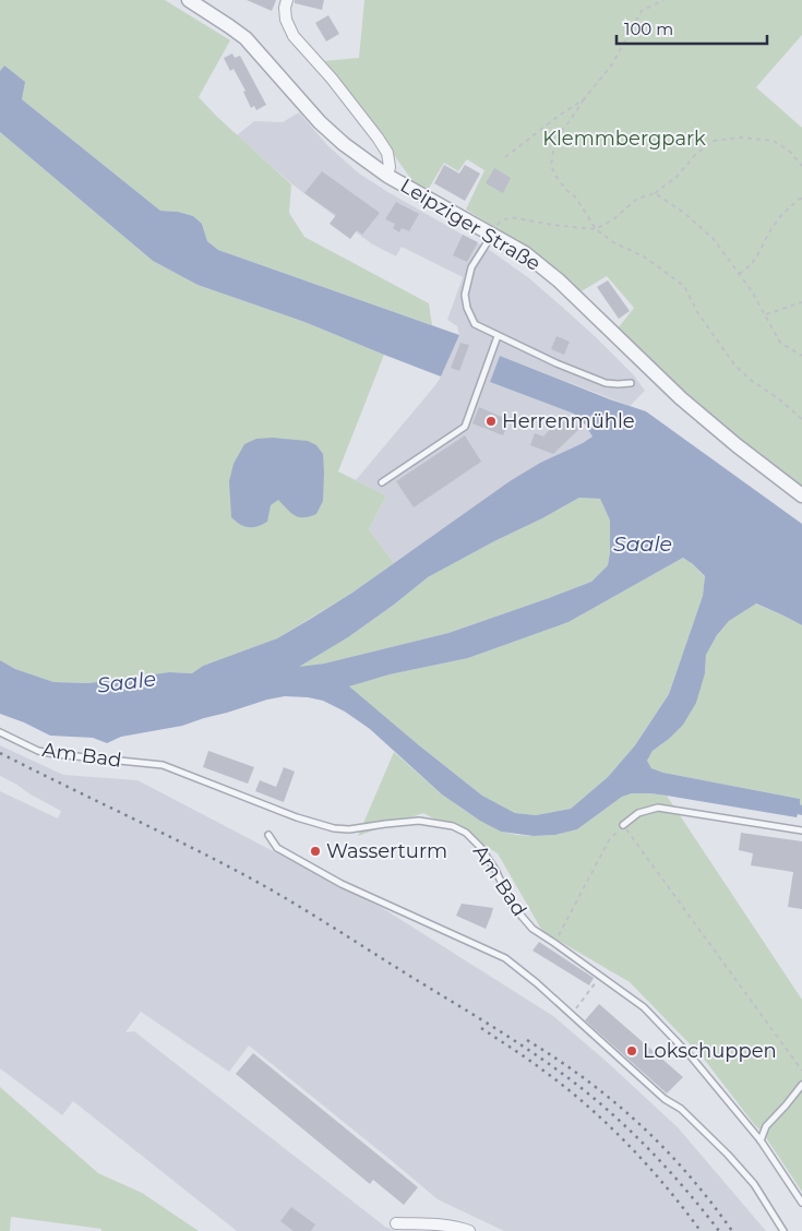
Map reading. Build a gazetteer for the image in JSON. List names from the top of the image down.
{
  "streets": {
    "street": ["Leipziger Straße"],
    "lane": ["Am Bad"]
  },
  "water": ["Saale"],
  "parks": ["Klemmbergpark"],
  "places": ["Herrenmühle", "Wasserturm", "Lokschuppen"],
  "scale_bar": "100 m"
}
